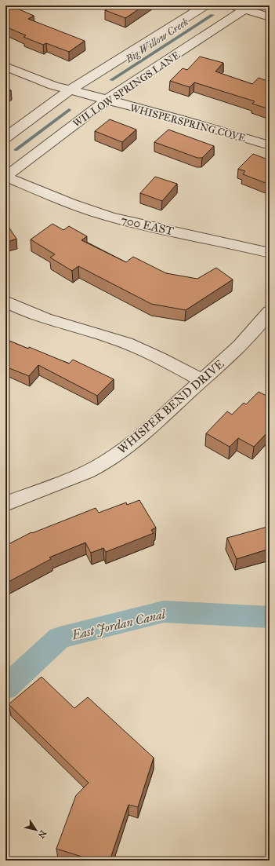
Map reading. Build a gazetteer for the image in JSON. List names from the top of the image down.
{
  "streets": {
    "street": [
      "WILLOW SPRINGS LANE",
      "WHISPERSPRING COVE",
      "700 EAST",
      "WHISPER BEND DRIVE"
    ]
  },
  "crossings": [
    ["WILLOW SPRINGS LANE", "WHISPERSPRING COVE"],
    ["WILLOW SPRINGS LANE", "700 EAST"]
  ],
  "water": ["Big Willow Creek", "East Jordan Canal"],
  "north": "bottom right"
}
